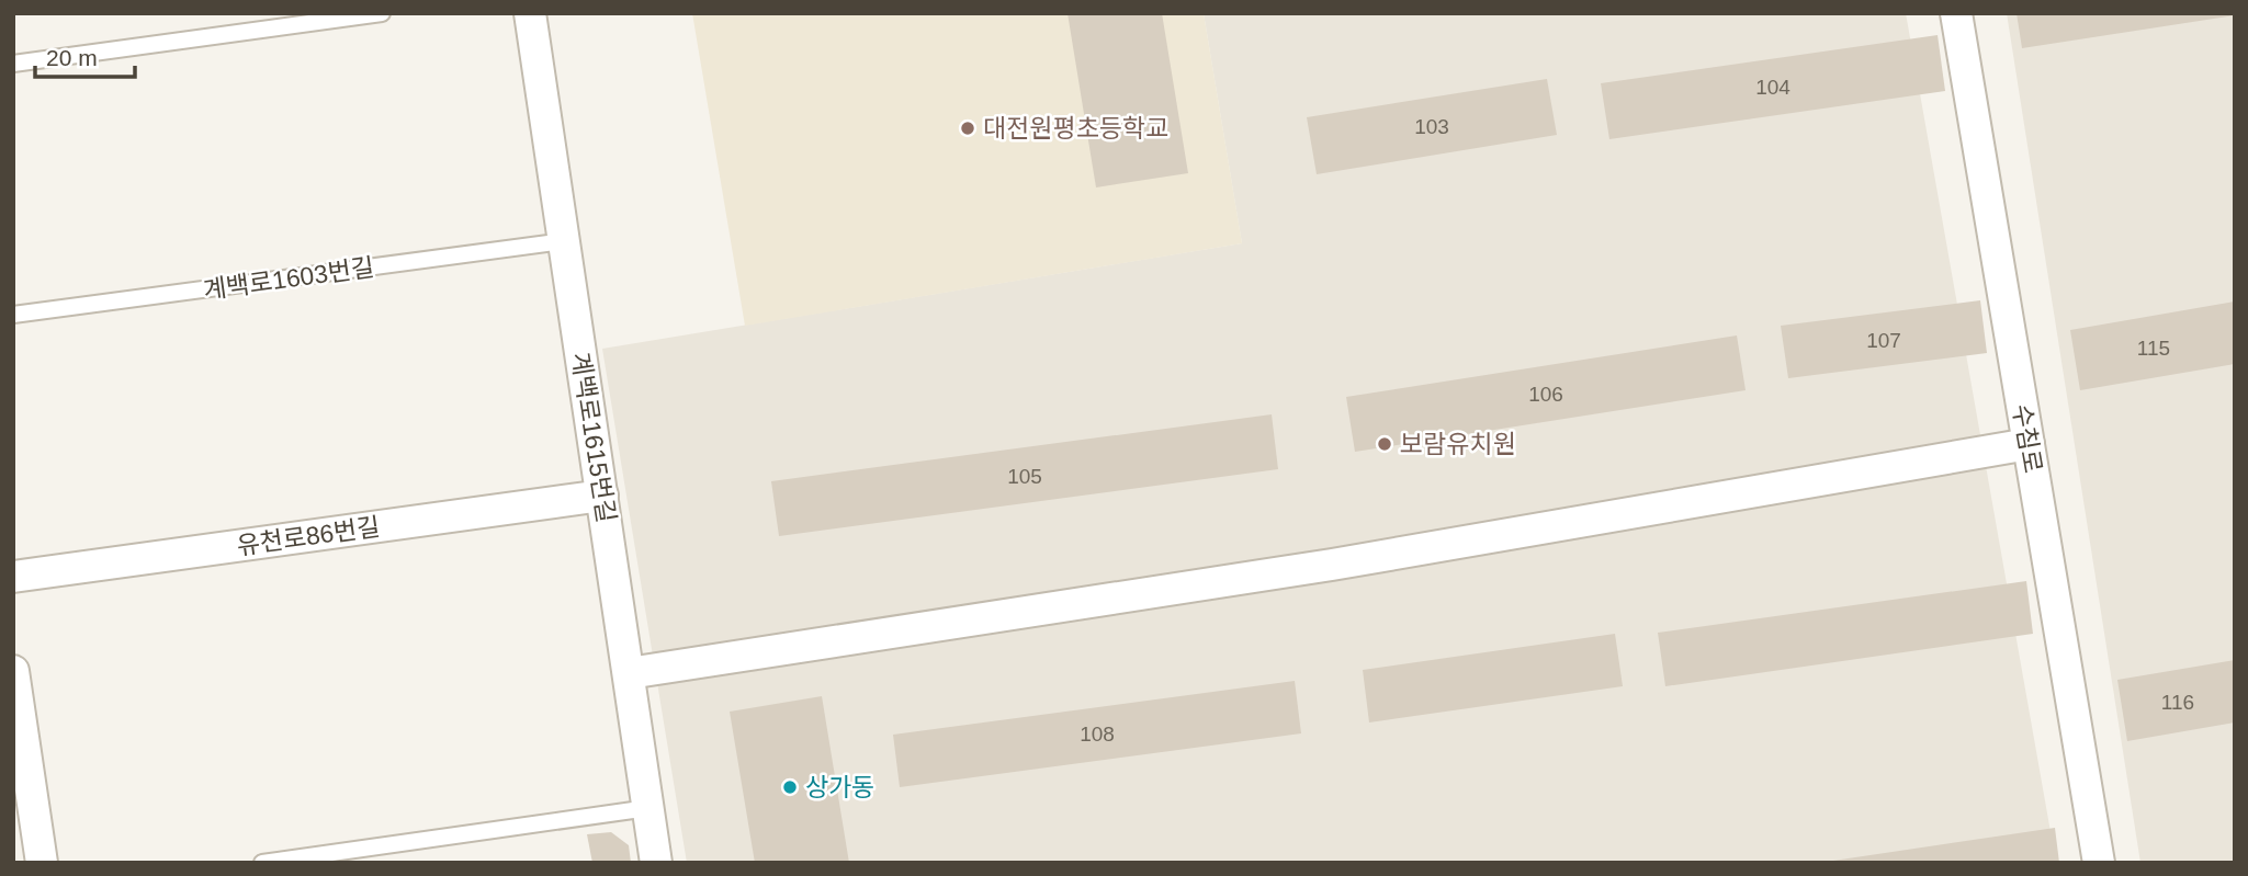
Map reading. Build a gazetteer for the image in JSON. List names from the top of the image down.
{
  "streets": {
    "street": ["계백로1615번길", "수침로", "유천로86번길"],
    "lane": ["계백로1603번길"]
  },
  "crossings": [
    ["계백로1603번길", "계백로1615번길"],
    ["계백로1615번길", "유천로86번길"]
  ],
  "places": ["대전원평초등학교", "보람유치원", "상가동"],
  "house_numbers": [
    "104",
    "103",
    "107",
    "115",
    "106",
    "105",
    "116",
    "108"
  ],
  "scale_bar": "20 m"
}
